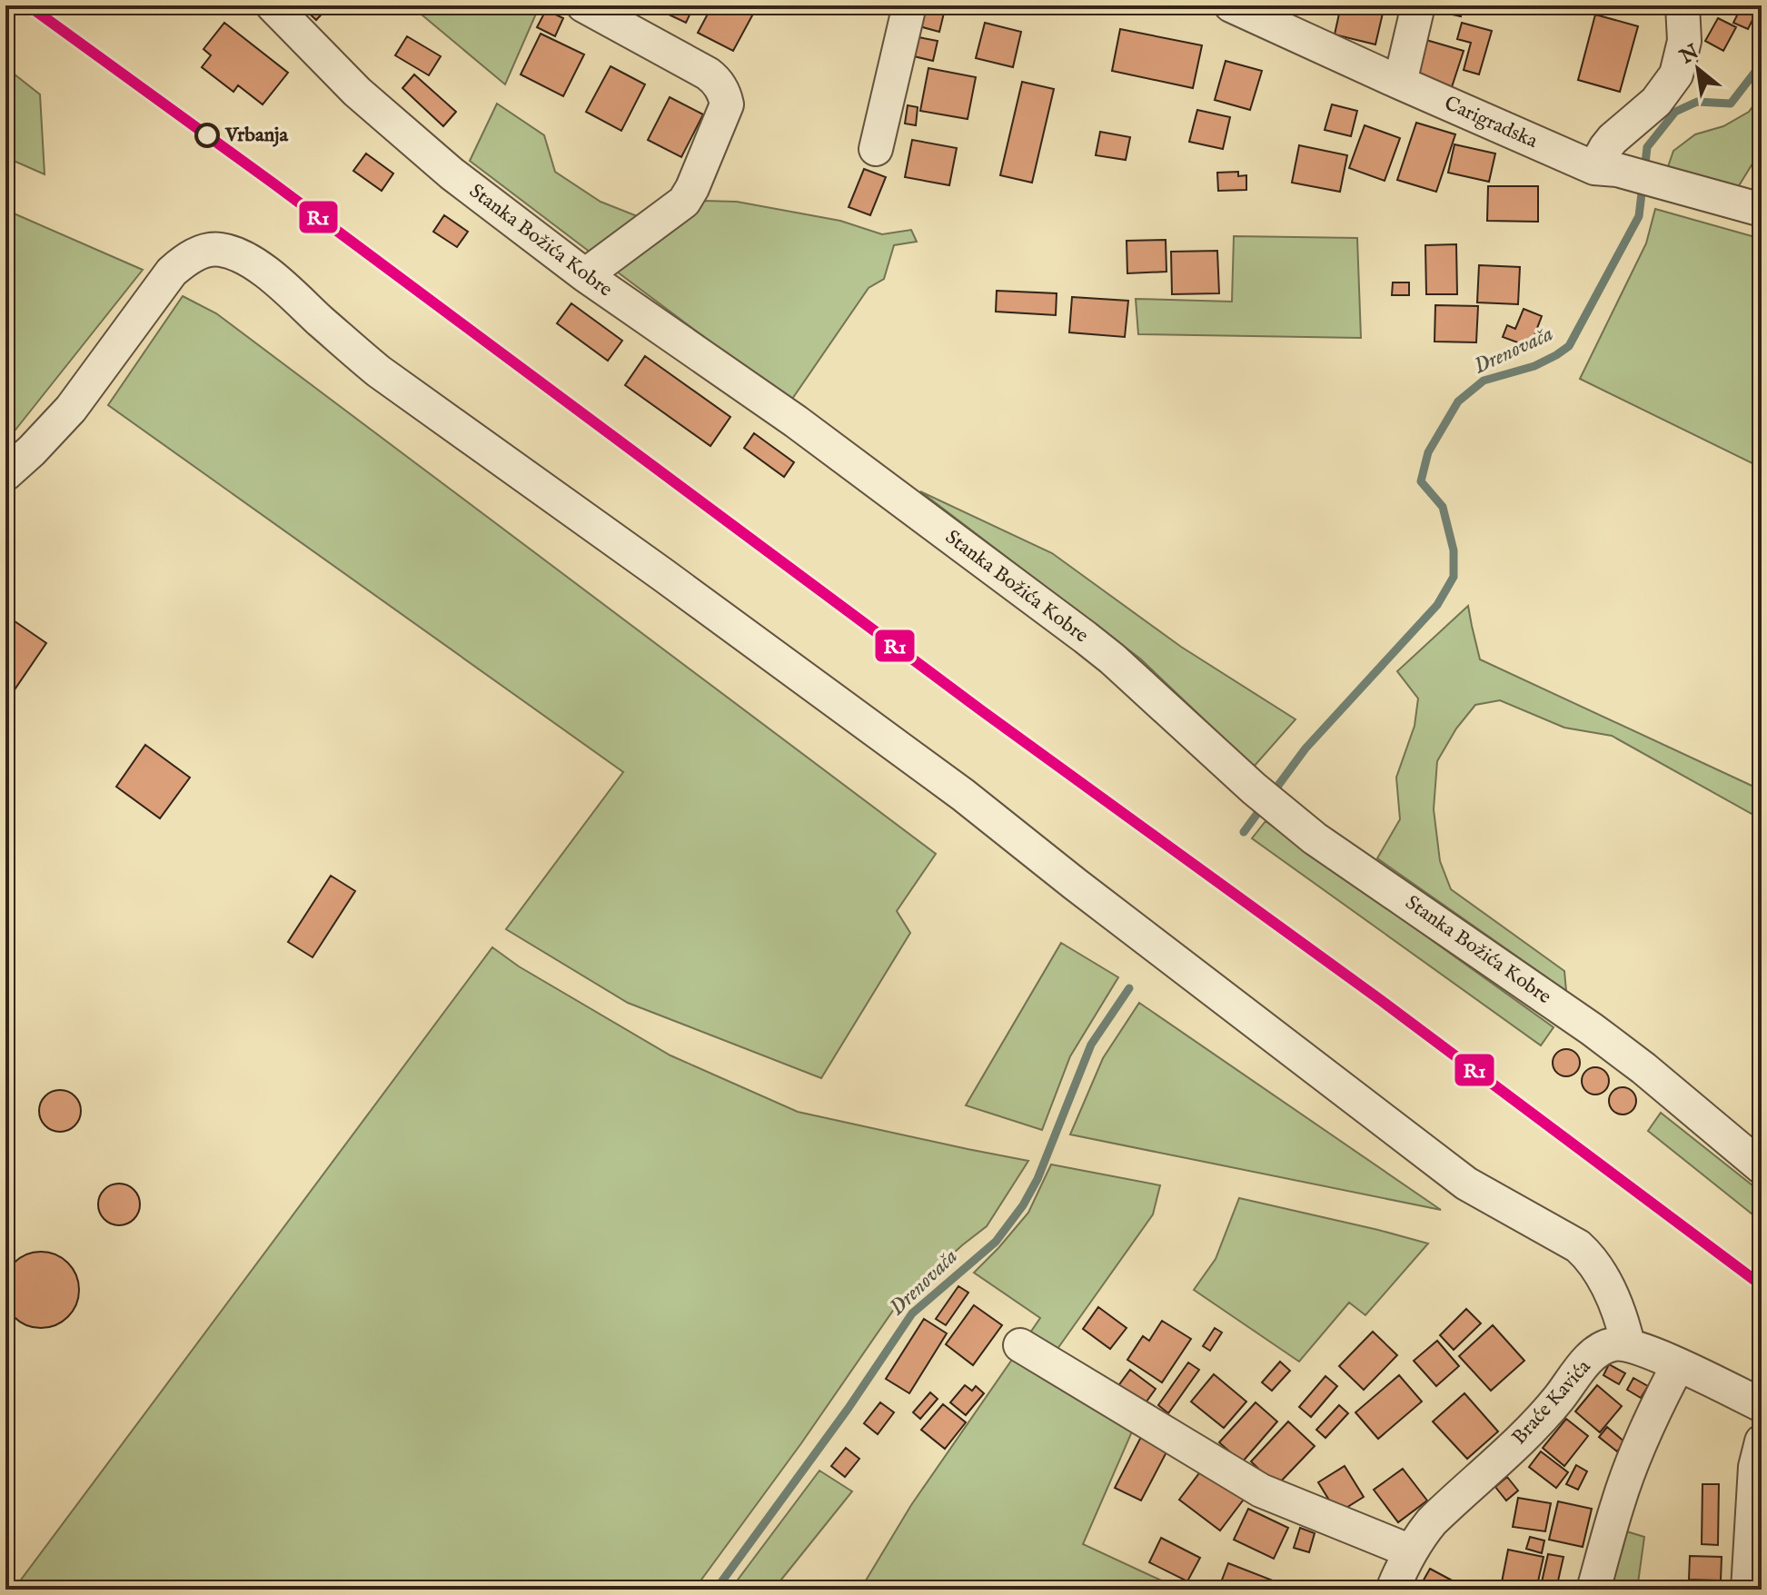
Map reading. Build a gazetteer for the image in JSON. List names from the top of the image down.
{
  "streets": {
    "street": ["Carigradska", "Stanka Božića Kobre", "Braće Kavića"]
  },
  "water": ["Drenovača"],
  "places": ["Vrbanja"],
  "lines": ["transit line R1"],
  "north": "top left"
}
